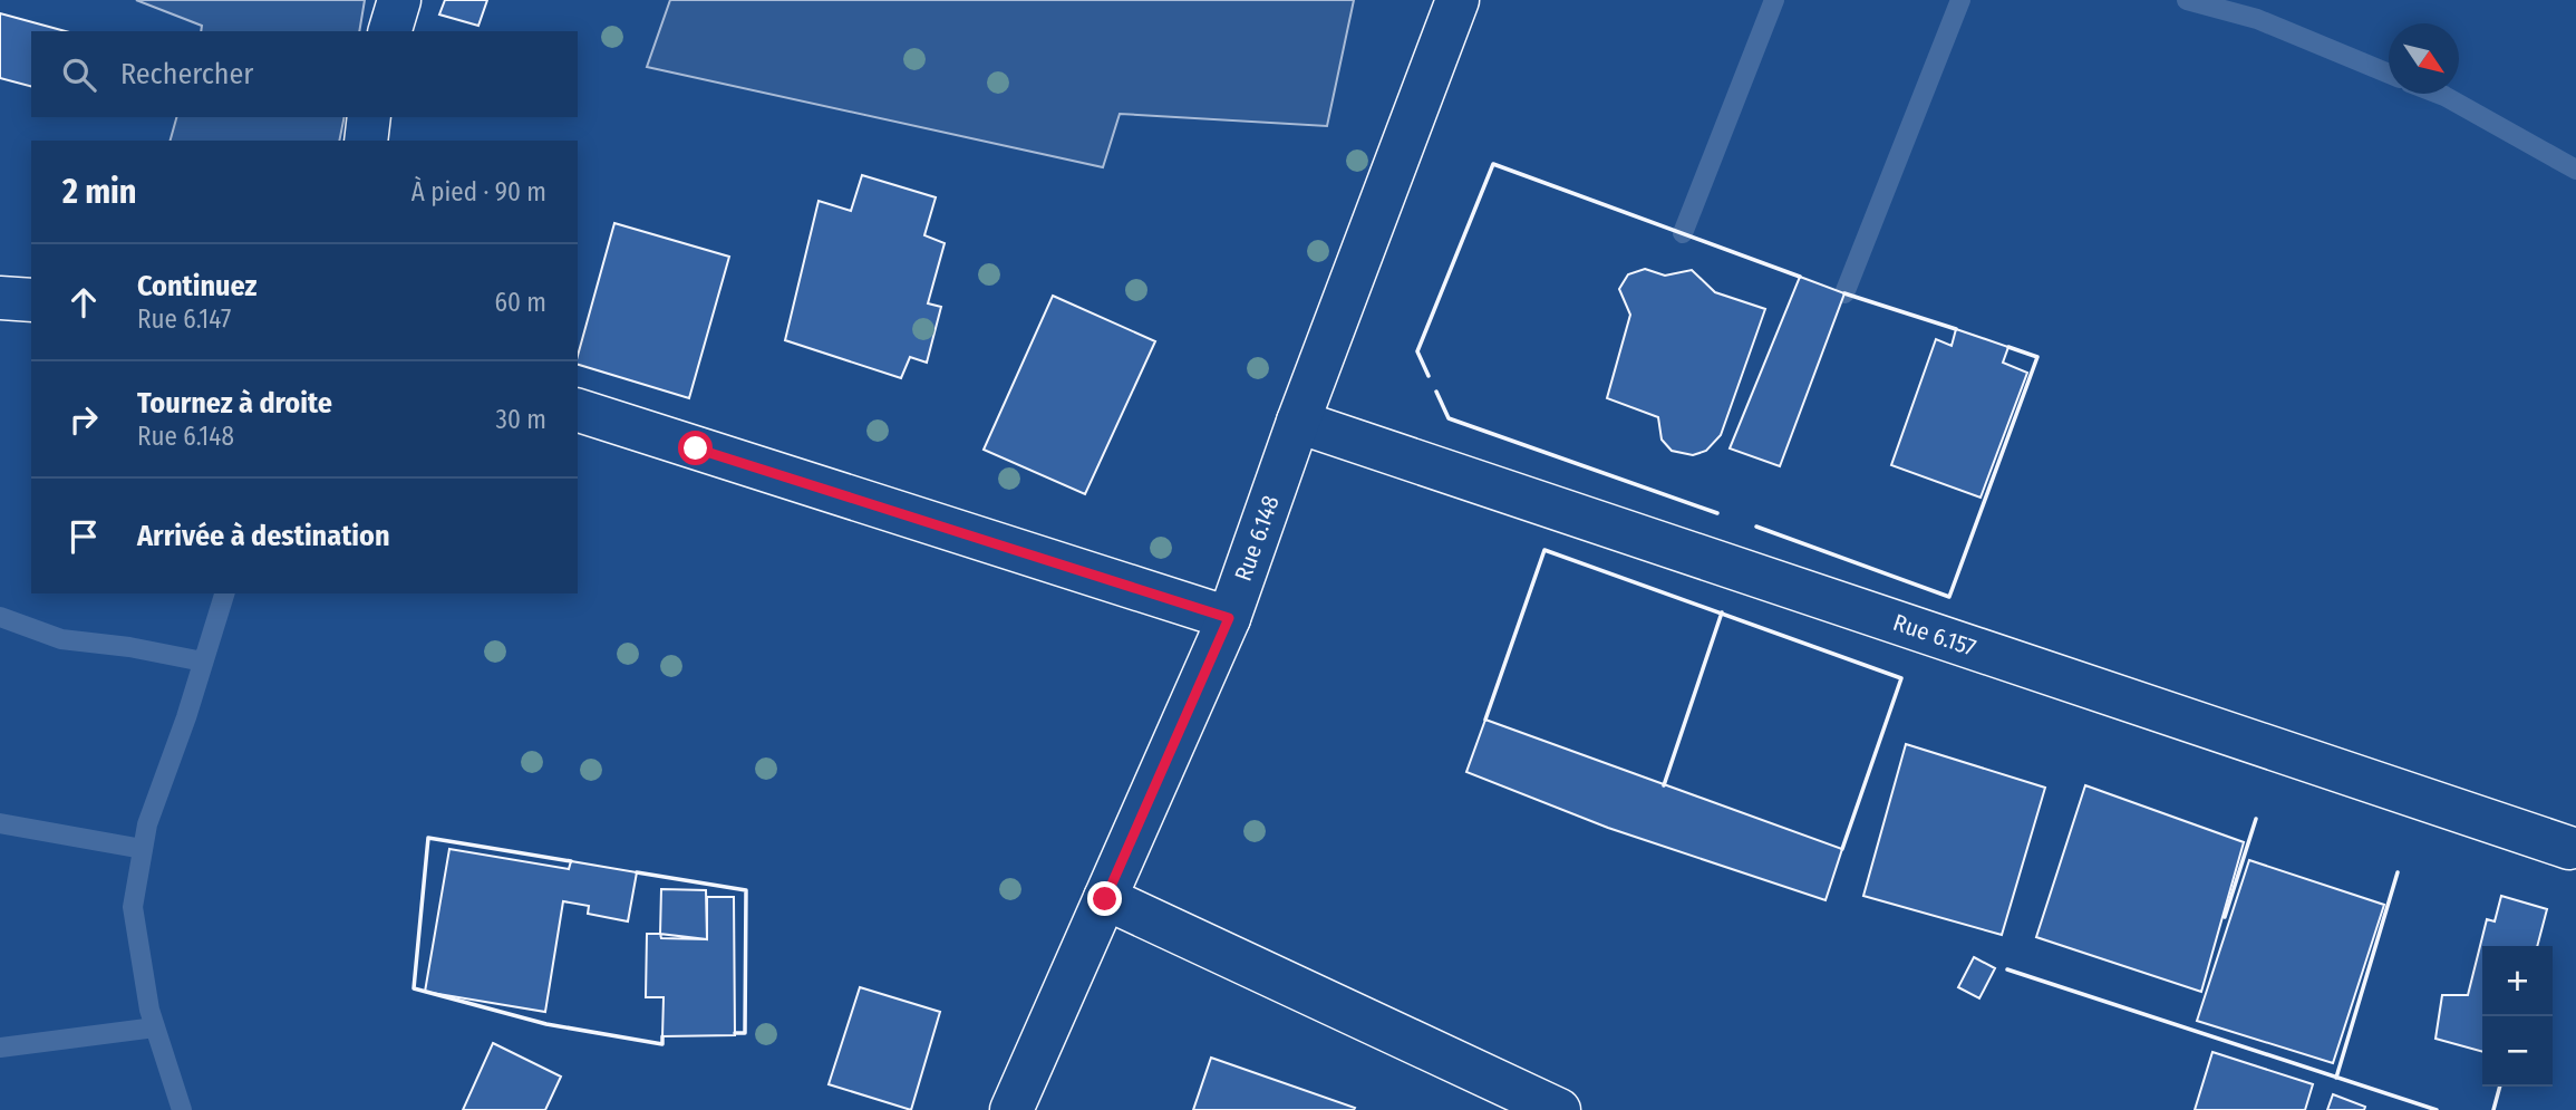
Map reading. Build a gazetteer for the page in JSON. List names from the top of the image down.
{
  "streets": {
    "street": ["Rue 6.148", "Rue 6.157"]
  },
  "crossings": [
    ["Rue 6.148", "Rue 6.157"]
  ],
  "north": "bottom right",
  "page": {
    "search": "Rechercher",
    "heading": ["2 min", "À pied · 90 m"],
    "list": [
      ["Continuez", "Rue 6.147", "60 m"],
      ["Tournez à droite", "Rue 6.148", "30 m"],
      "Arrivée à destination"
    ],
    "map_buttons": ["+", "−"]
  }
}
